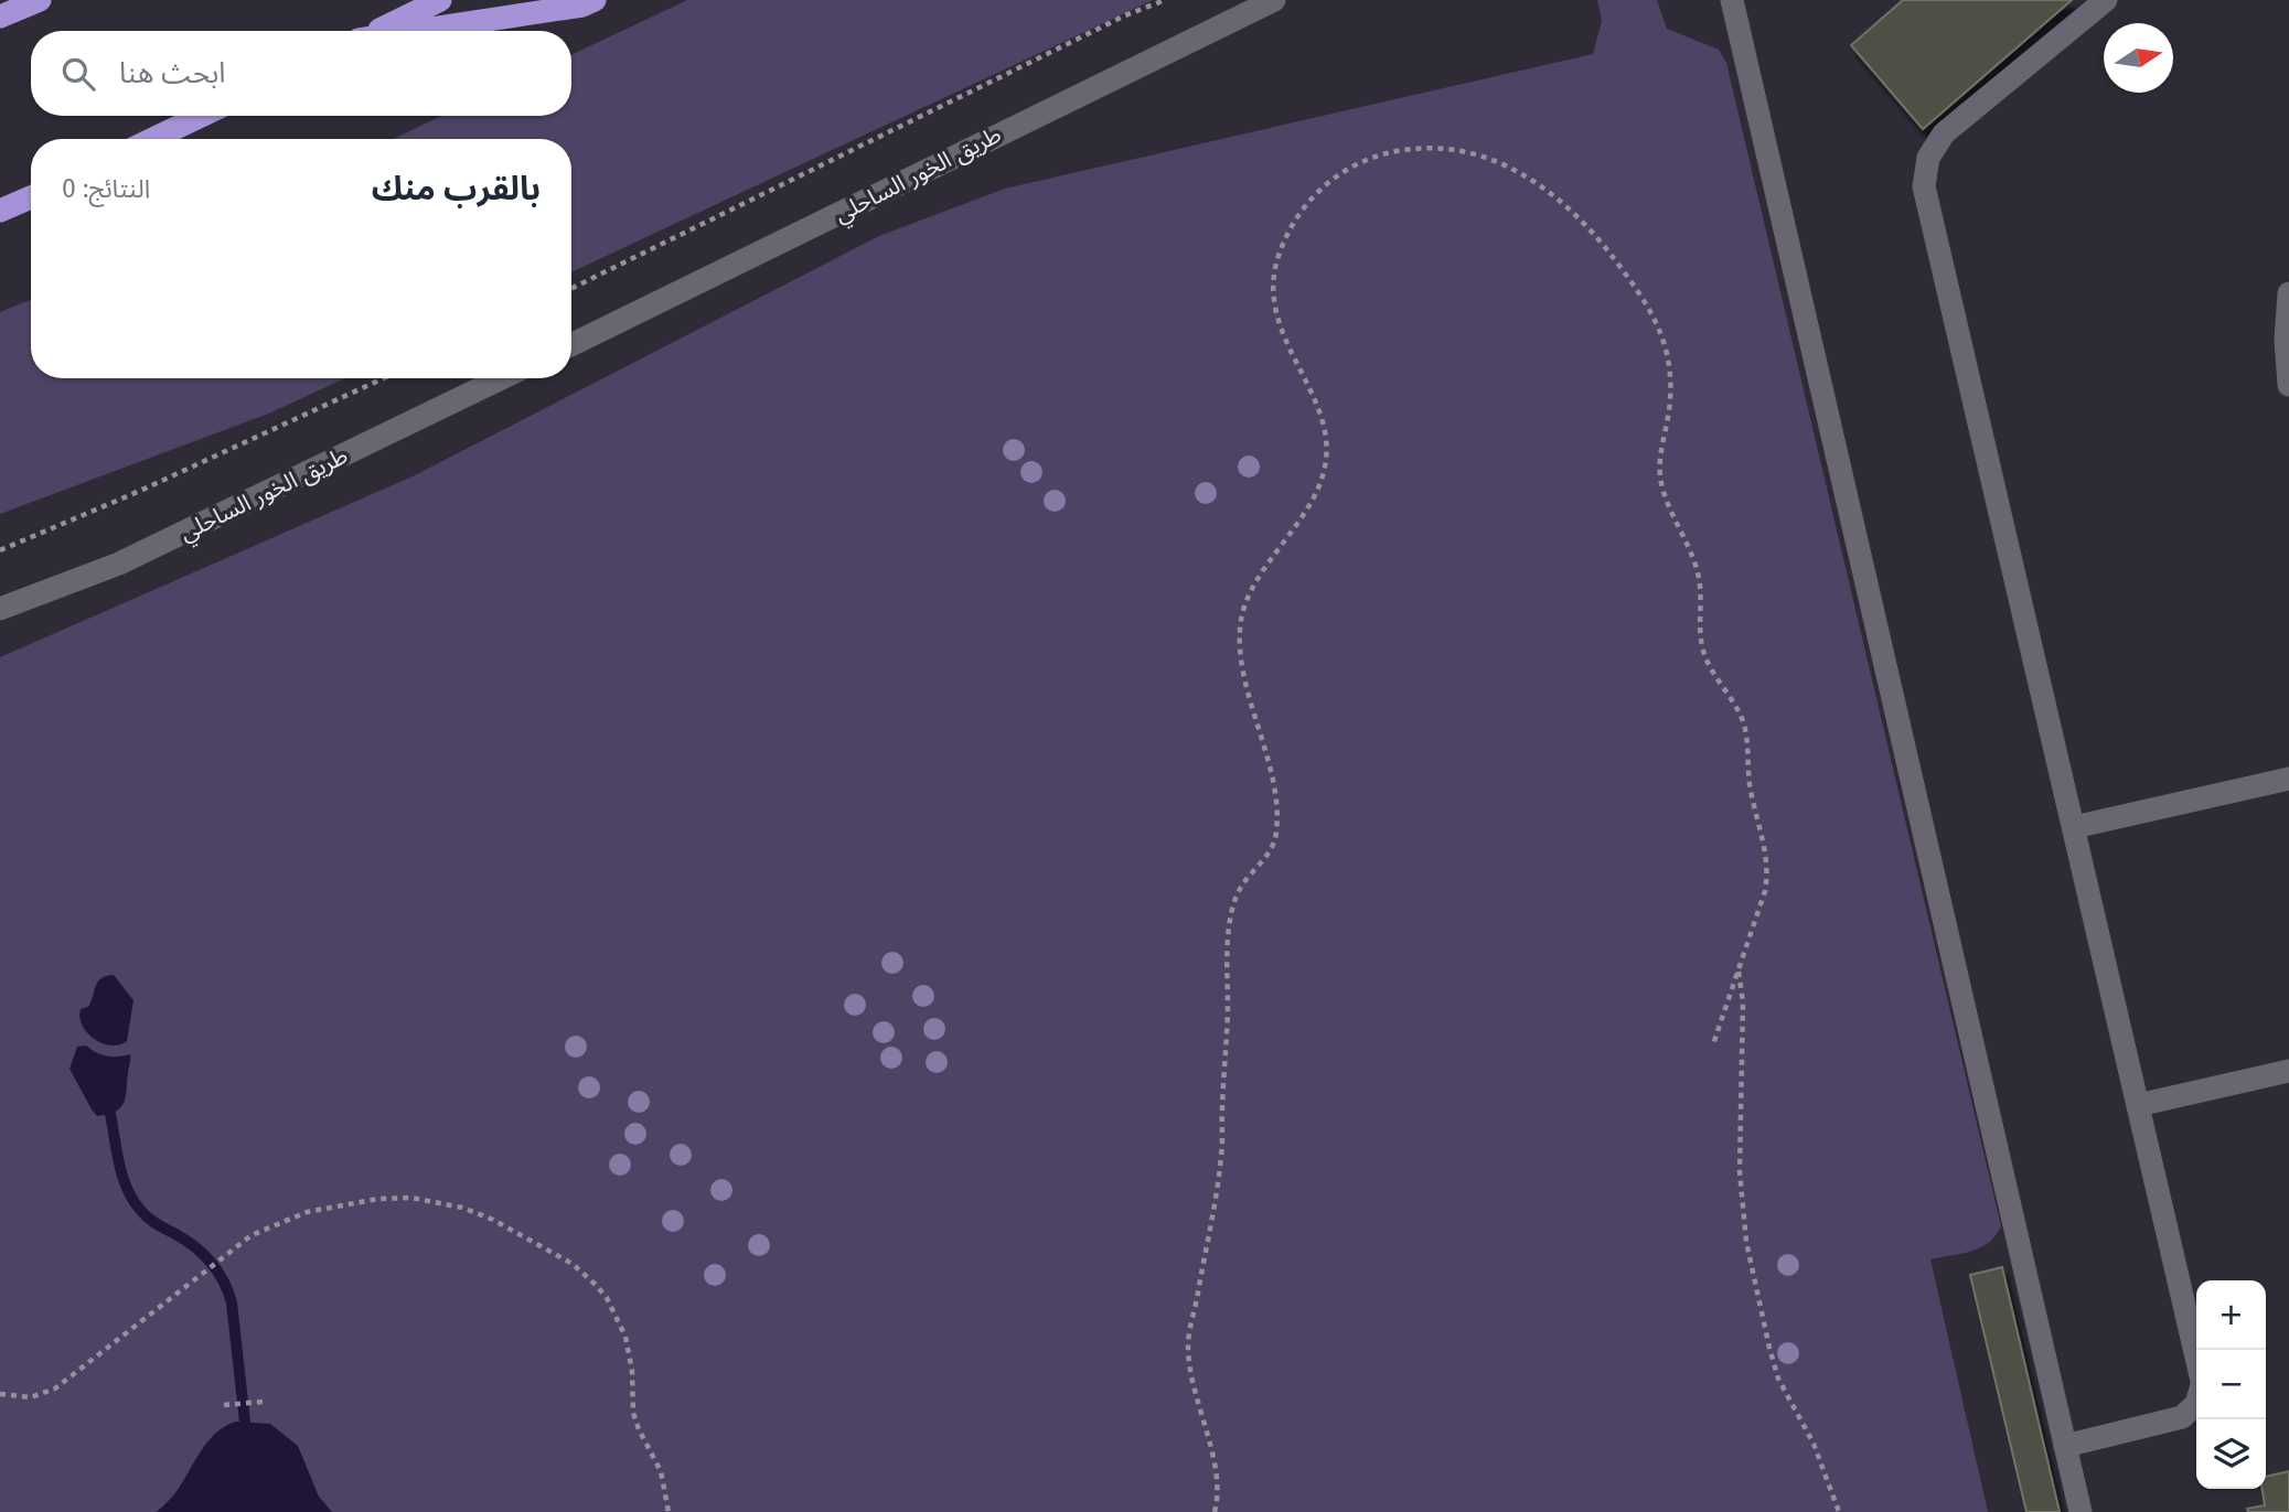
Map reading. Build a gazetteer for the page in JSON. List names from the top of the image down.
{
  "streets": {
    "street": ["طريق الخور الساحلي"]
  },
  "north": "right",
  "page": {
    "search": "ابحث هنا",
    "heading": ["بالقرب منك", "النتائج: 0"],
    "map_buttons": ["+", "−"]
  }
}
